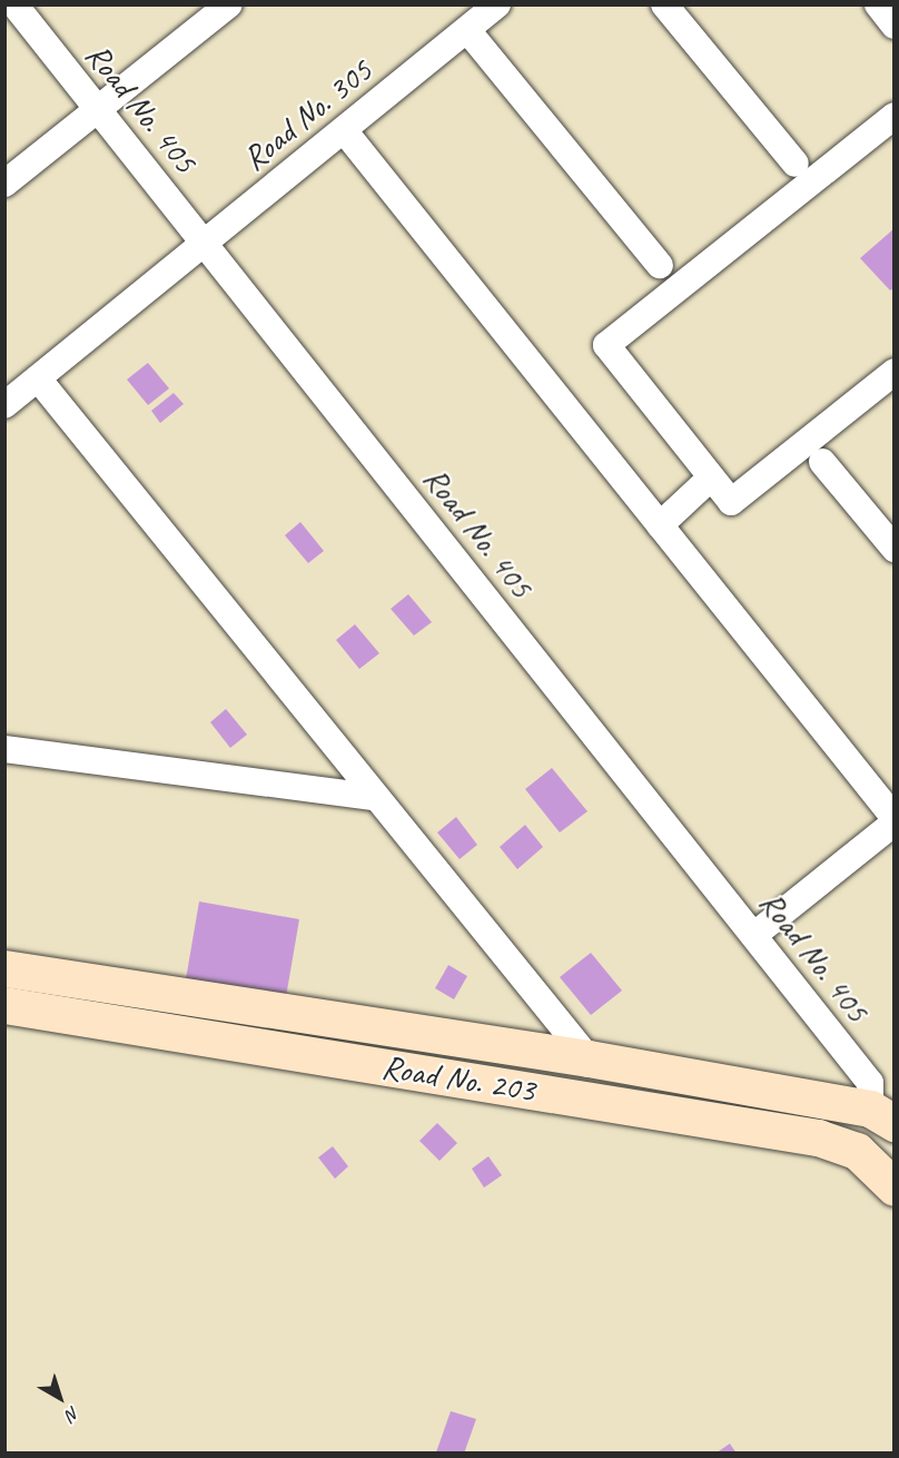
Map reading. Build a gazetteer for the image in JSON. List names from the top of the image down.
{
  "streets": {
    "street": ["Road No. 405", "Road No. 305", "Road No. 203"]
  },
  "crossings": [
    ["Road No. 405", "Road No. 305"],
    ["Road No. 405", "Road No. 203"]
  ],
  "north": "bottom right"
}
